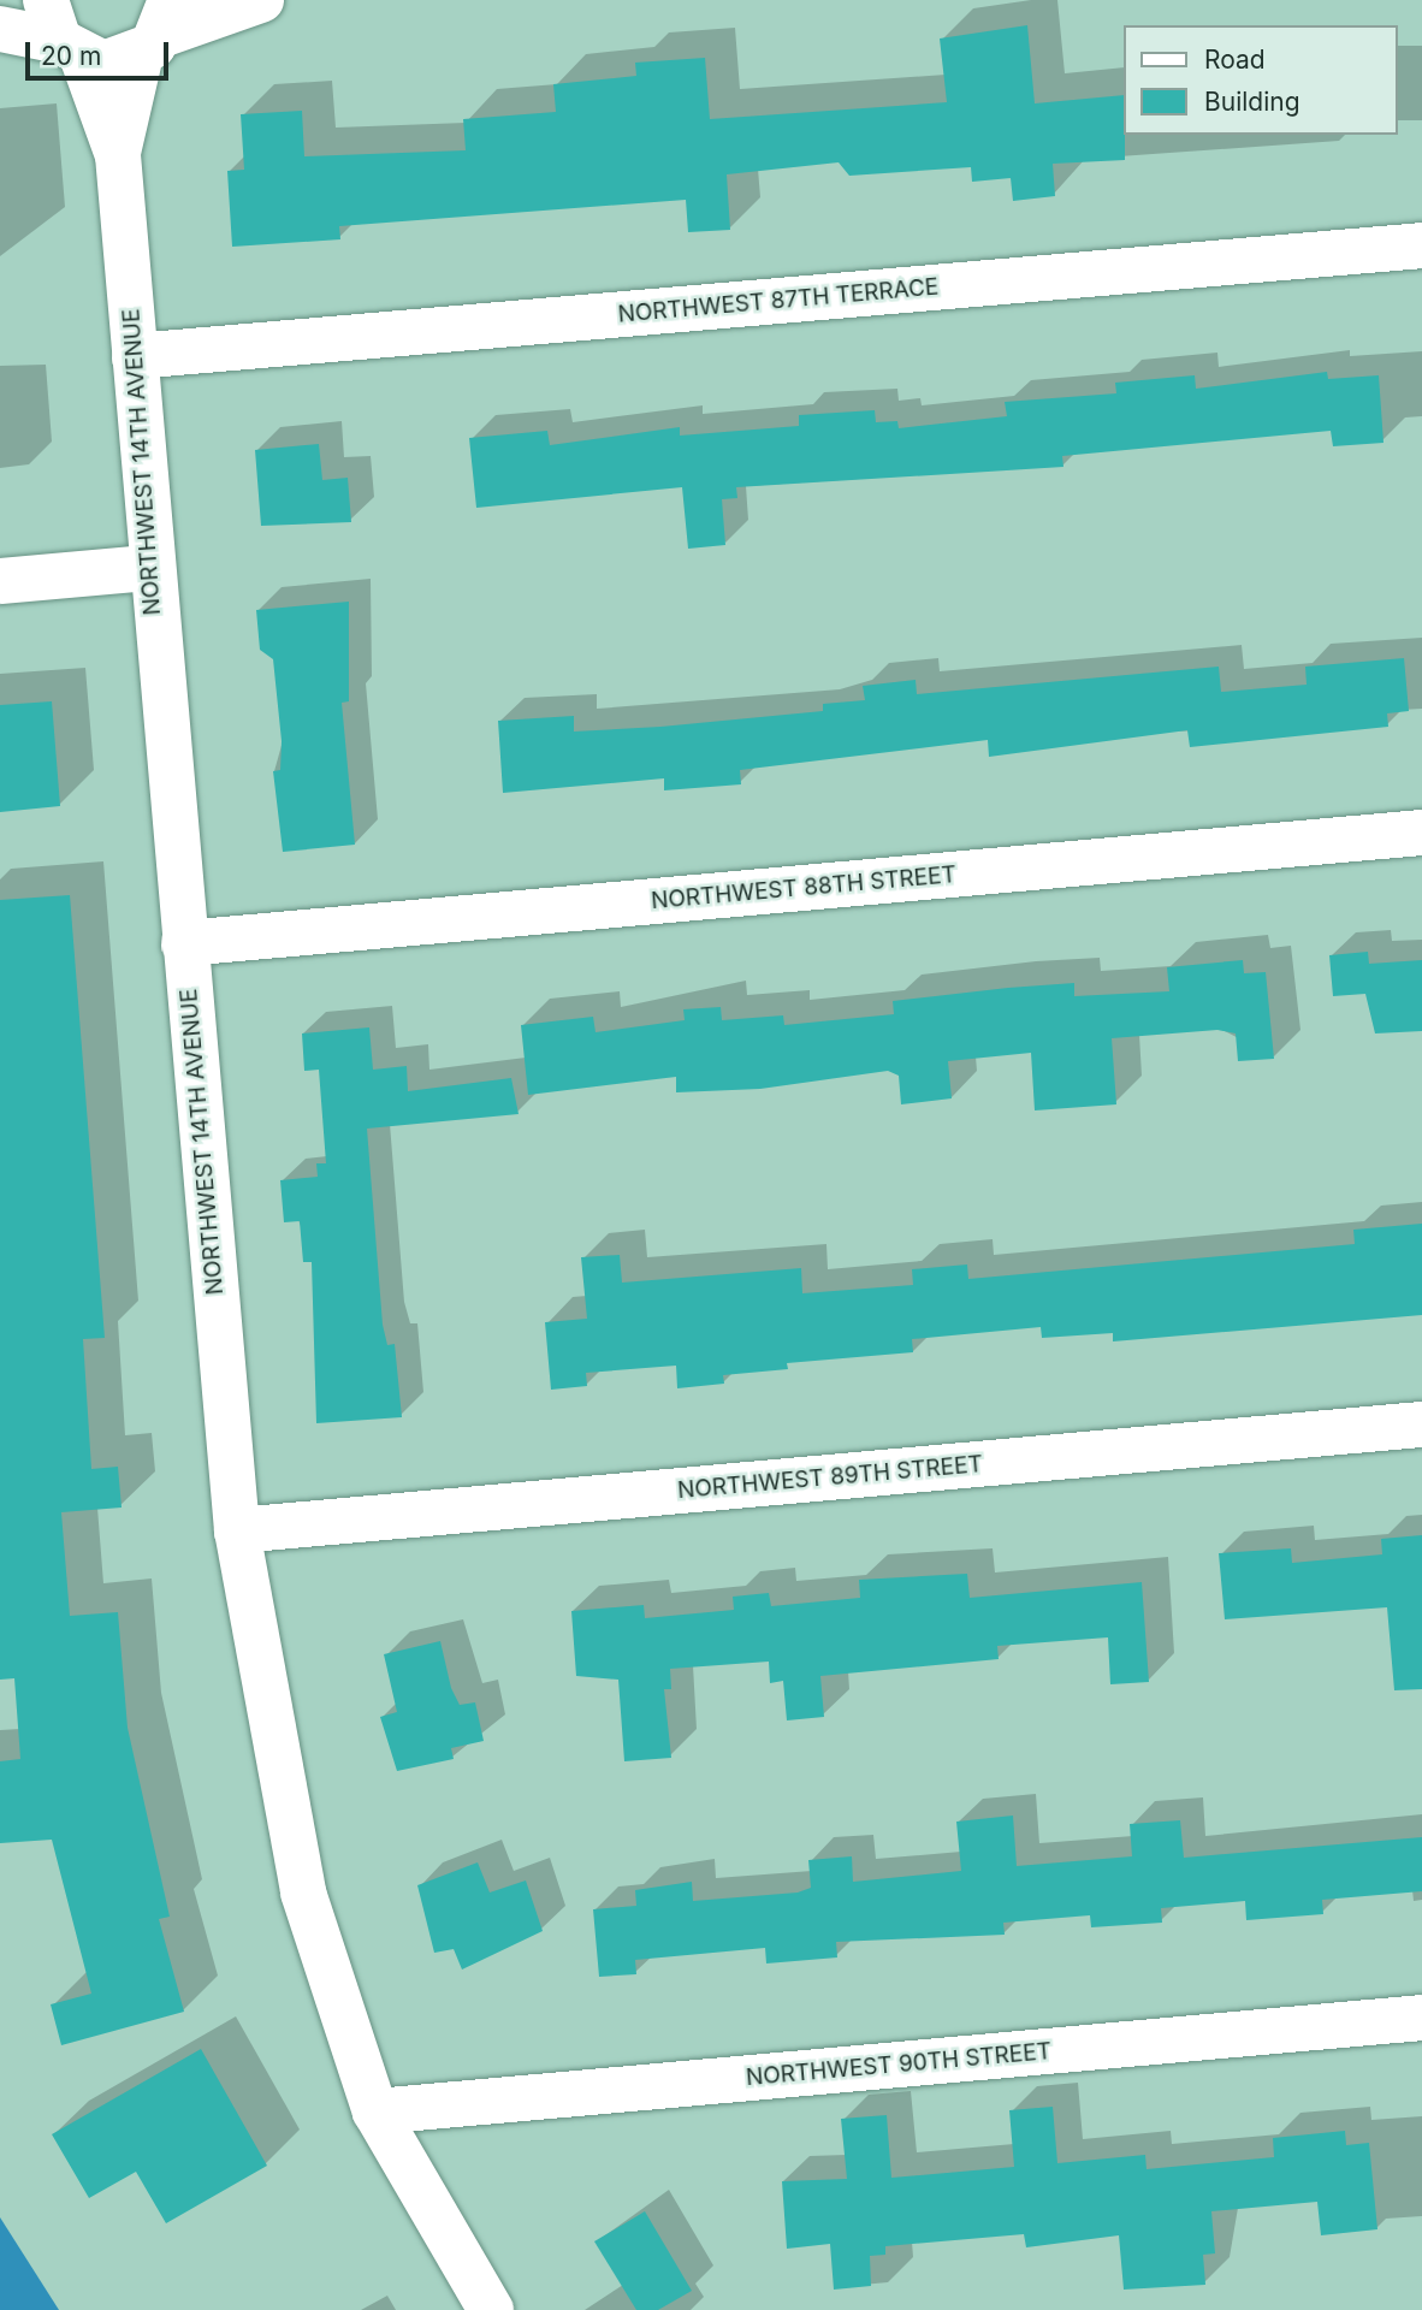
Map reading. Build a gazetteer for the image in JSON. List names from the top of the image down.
{
  "streets": {
    "street": [
      "NORTHWEST 87TH TERRACE",
      "NORTHWEST 14TH AVENUE",
      "NORTHWEST 88TH STREET",
      "NORTHWEST 89TH STREET",
      "NORTHWEST 90TH STREET"
    ]
  },
  "crossings": [
    ["NORTHWEST 87TH TERRACE", "NORTHWEST 14TH AVENUE"],
    ["NORTHWEST 14TH AVENUE", "NORTHWEST 88TH STREET"],
    ["NORTHWEST 14TH AVENUE", "NORTHWEST 89TH STREET"],
    ["NORTHWEST 14TH AVENUE", "NORTHWEST 90TH STREET"]
  ],
  "legend": ["Road", "Building"],
  "scale_bar": "20 m"
}
